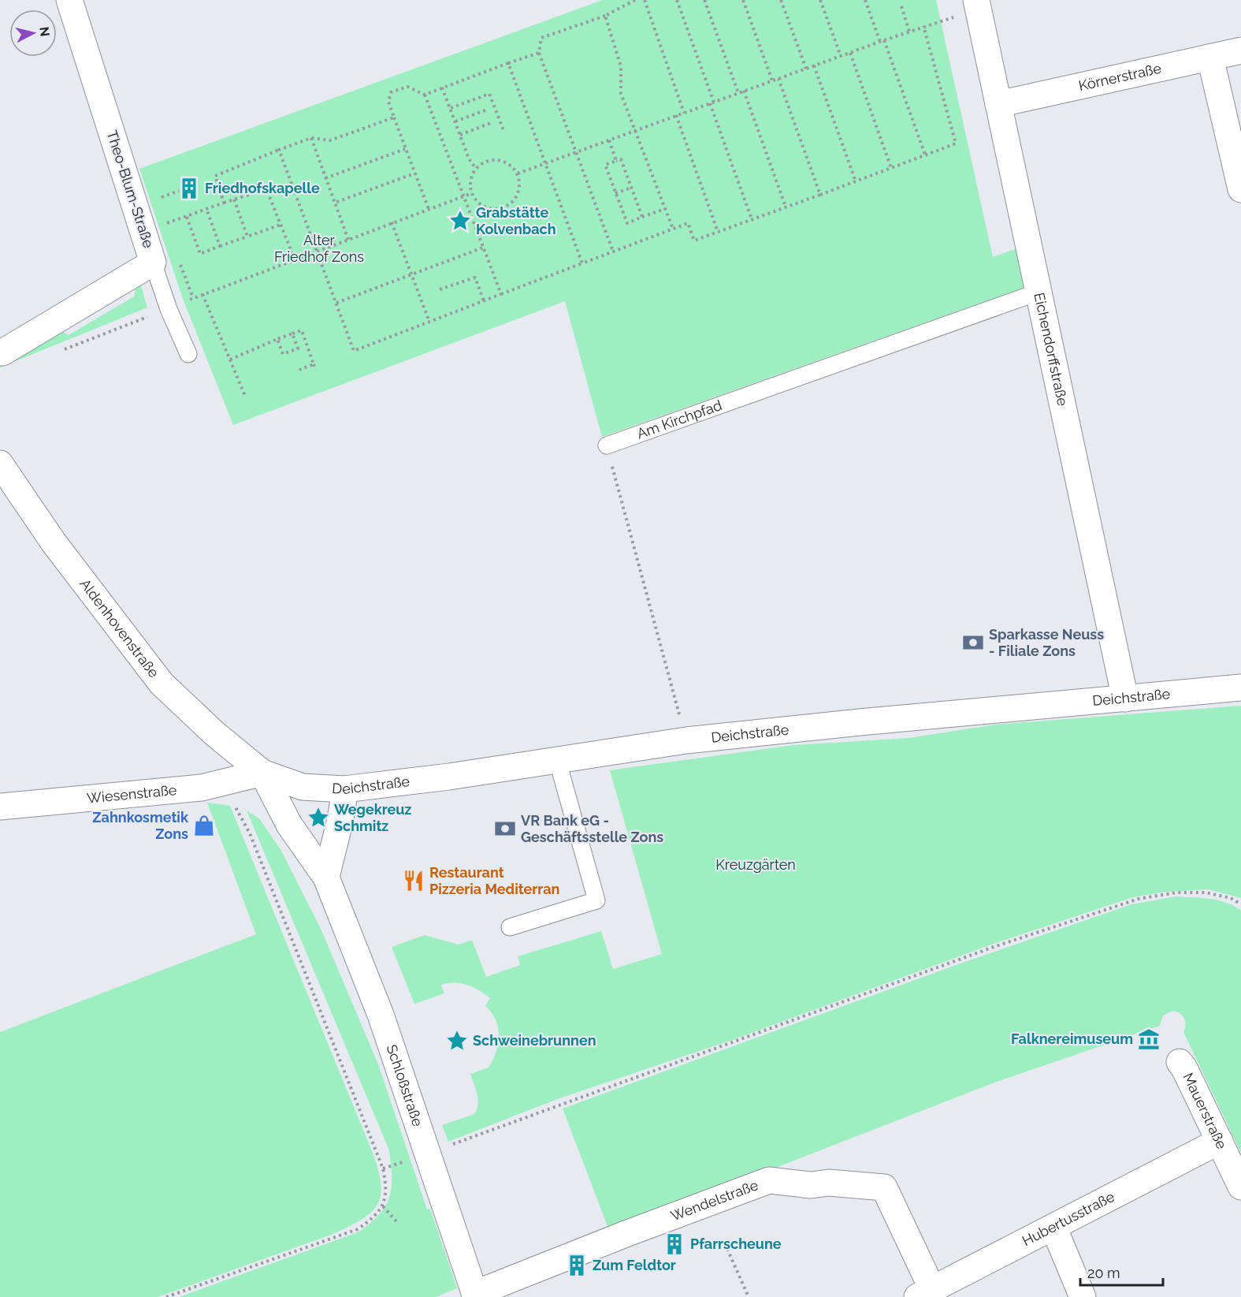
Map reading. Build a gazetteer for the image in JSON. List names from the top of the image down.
{
  "streets": {
    "street": [
      "Körnerstraße",
      "Theo-Blum-Straße",
      "Eichendorffstraße",
      "Aldenhovenstraße",
      "Deichstraße",
      "Wiesenstraße",
      "Schloßstraße",
      "Mauerstraße",
      "Wendelstraße",
      "Hubertusstraße"
    ],
    "lane": ["Am Kirchpfad"]
  },
  "crossings": [
    ["Körnerstraße", "Eichendorffstraße"],
    ["Eichendorffstraße", "Am Kirchpfad"],
    ["Eichendorffstraße", "Deichstraße"],
    ["Aldenhovenstraße", "Deichstraße"],
    ["Aldenhovenstraße", "Wiesenstraße"],
    ["Aldenhovenstraße", "Schloßstraße"],
    ["Deichstraße", "Wiesenstraße"],
    ["Deichstraße", "Schloßstraße"],
    ["Wiesenstraße", "Schloßstraße"],
    ["Schloßstraße", "Wendelstraße"],
    ["Mauerstraße", "Hubertusstraße"],
    ["Wendelstraße", "Hubertusstraße"]
  ],
  "parks": ["Alter Friedhof Zons", "Kreuzgärten"],
  "places": {
    "building": ["Friedhofskapelle", "Pfarrscheune", "Zum Feldtor"],
    "place": ["Grabstätte Kolvenbach", "Wegekreuz Schmitz", "Schweinebrunnen"],
    "bank": ["Sparkasse Neuss - Filiale Zons", "VR Bank eG - Geschäftsstelle Zons"],
    "shop": ["Zahnkosmetik Zons"],
    "restaurant": ["Restaurant Pizzeria Mediterran"],
    "museum": ["Falknereimuseum"]
  },
  "scale_bar": "20 m",
  "north": "right"
}
